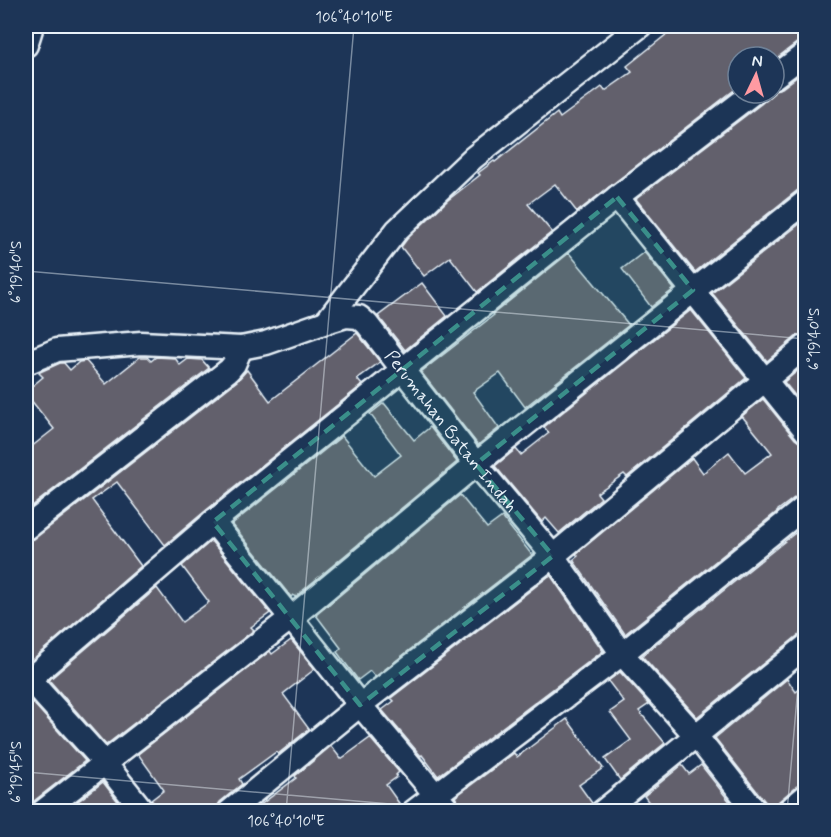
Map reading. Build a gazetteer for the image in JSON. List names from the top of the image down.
{
  "streets": {
    "street": ["Perumahan Batan Indah"]
  },
  "north": "top",
  "coordinates": ["106°40'10\"E", "6°19'40\"S", "6°19'45\"S"]
}
